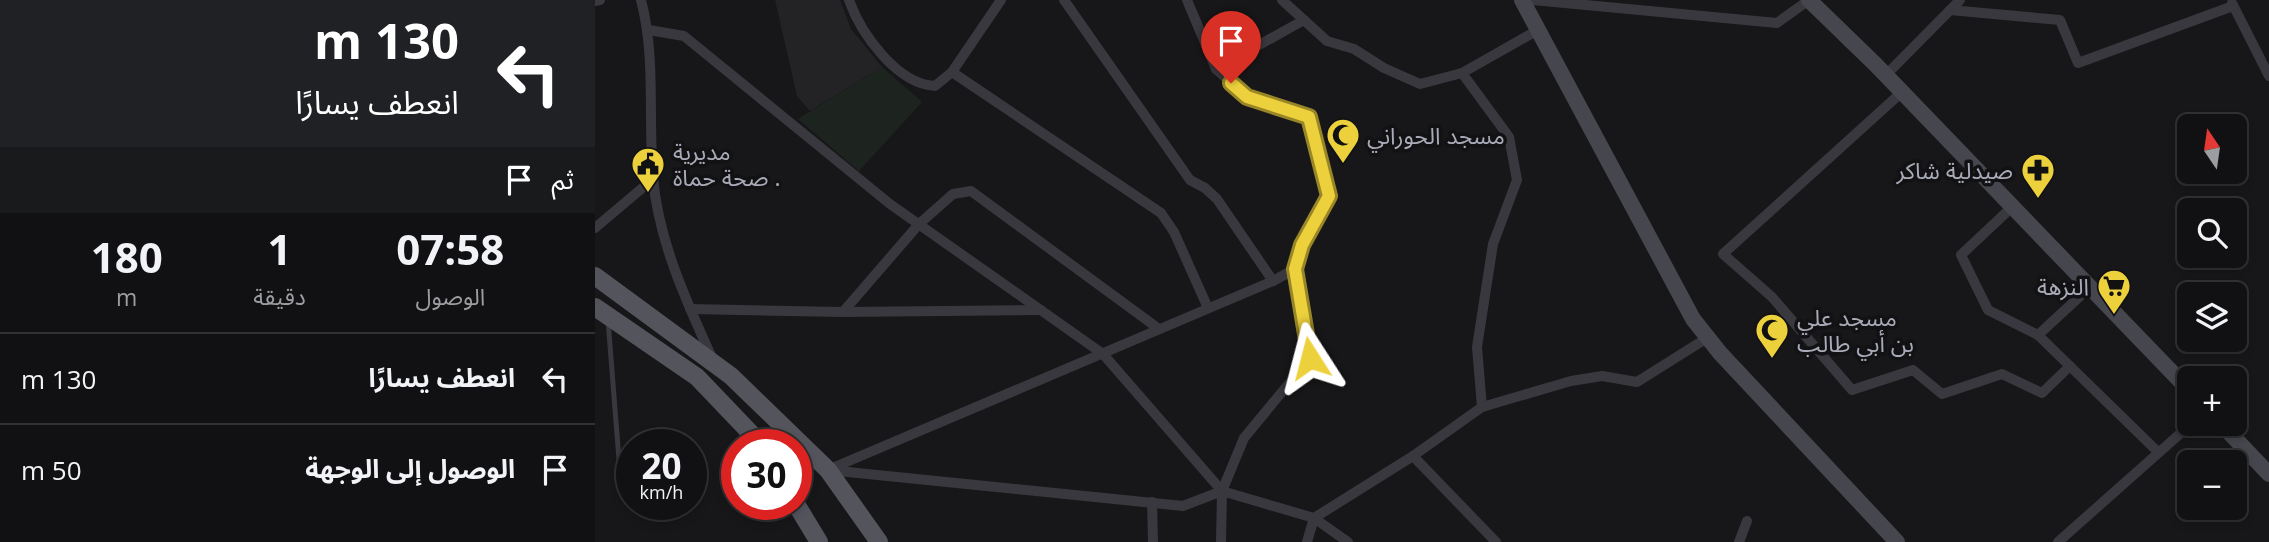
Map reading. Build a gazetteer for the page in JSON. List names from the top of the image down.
{
  "places": {
    "mosque": ["مسجد الحوراني", "مسجد علي بن أبي طالب"],
    "public building": ["مديرية صحة حماة ."],
    "pharmacy": ["صيدلية شاكر"],
    "supermarket": ["النزهة"]
  },
  "north": "top",
  "page": {
    "turn": ["130 m", "انعطف يسارًا"],
    "map_buttons": ["+", "−"],
    "then": "ثم",
    "eta": [
      "07:58",
      "الوصول",
      "1",
      "دقيقة",
      "180",
      "m"
    ],
    "list": [
      {
        "name": "انعطف يسارًا",
        "value": "130 m"
      },
      {
        "name": "الوصول إلى الوجهة",
        "value": "50 m"
      }
    ],
    "speed": "20 km/h",
    "limit": "30"
  }
}
